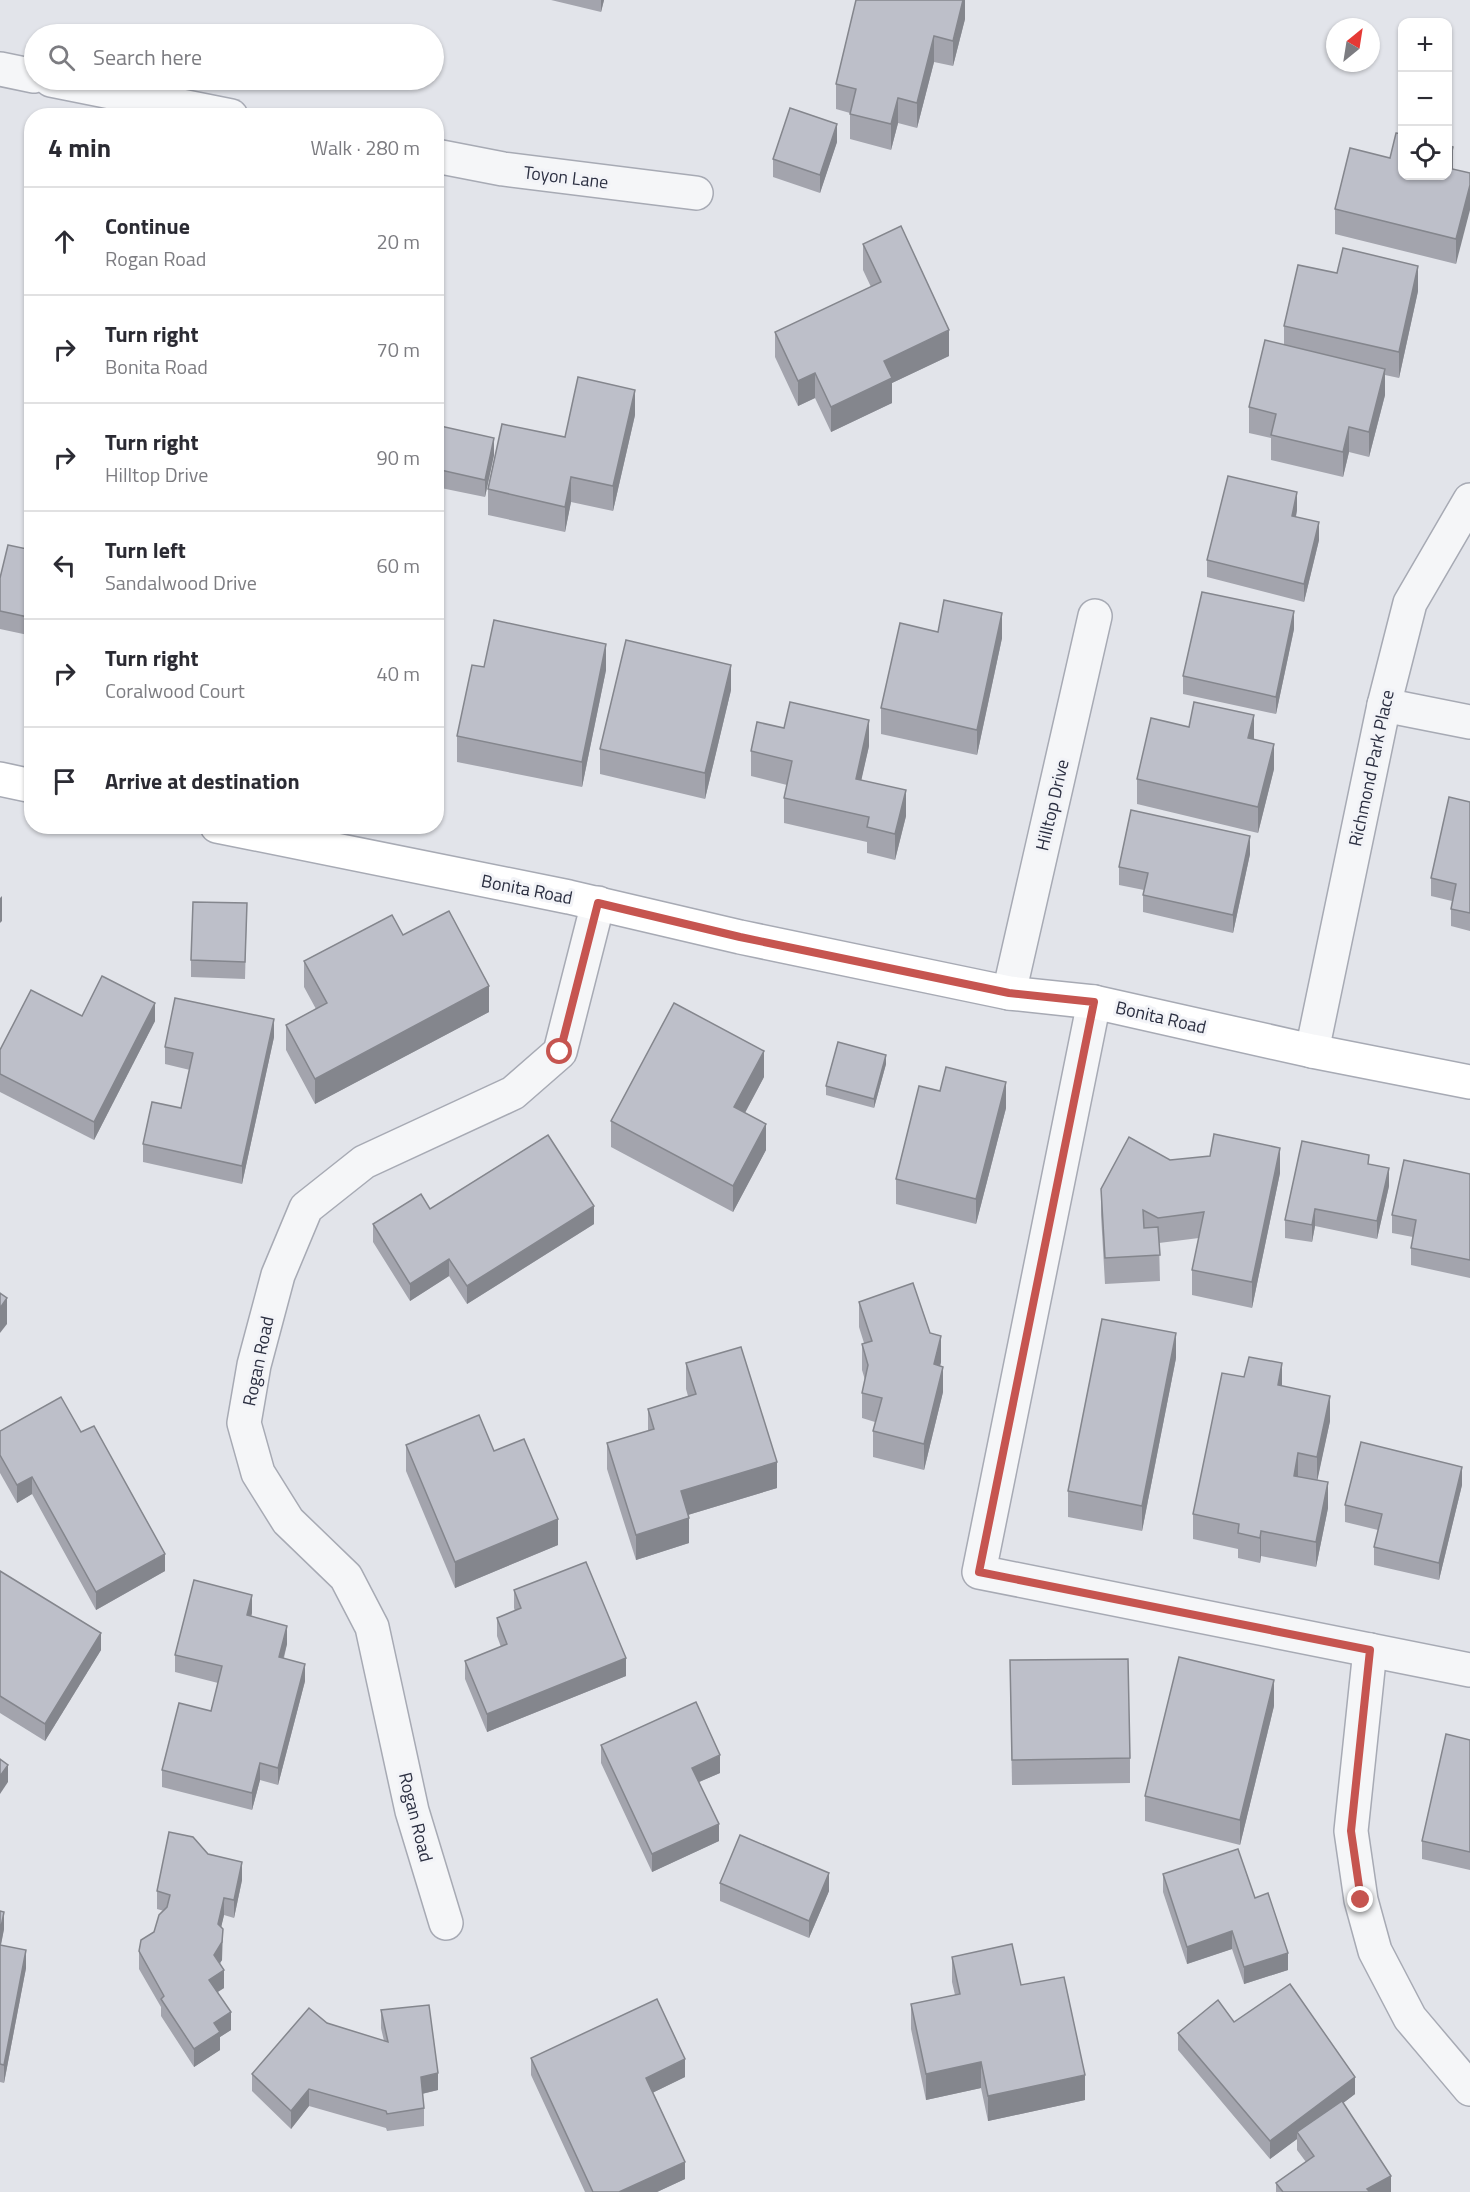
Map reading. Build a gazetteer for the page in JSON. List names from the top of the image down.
{
  "streets": {
    "street": [
      "Toyon Lane",
      "Richmond Park Place",
      "Hilltop Drive",
      "Bonita Road",
      "Rogan Road"
    ]
  },
  "crossings": [
    ["Richmond Park Place", "Bonita Road"],
    ["Hilltop Drive", "Bonita Road"],
    ["Bonita Road", "Rogan Road"]
  ],
  "north": "top right",
  "page": {
    "map_buttons": ["+", "−"],
    "search": "Search here",
    "heading": ["4 min", "Walk · 280 m"],
    "list": [
      ["Continue", "Rogan Road", "20 m"],
      ["Turn right", "Bonita Road", "70 m"],
      ["Turn right", "Hilltop Drive", "90 m"],
      ["Turn left", "Sandalwood Drive", "60 m"],
      ["Turn right", "Coralwood Court", "40 m"],
      "Arrive at destination"
    ]
  }
}
